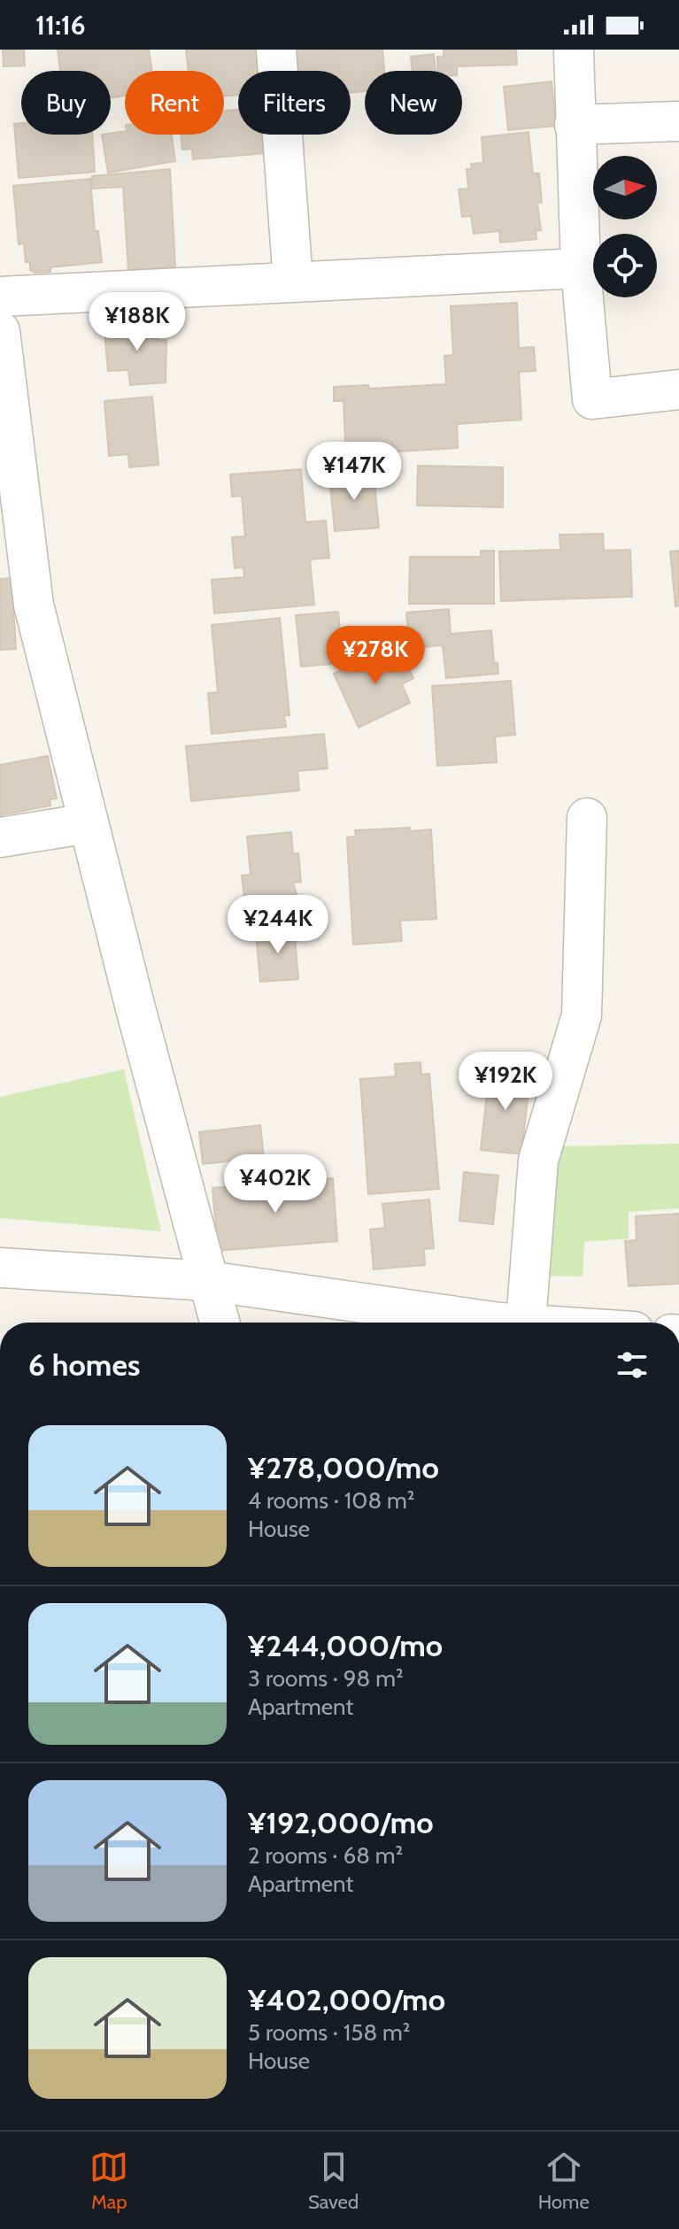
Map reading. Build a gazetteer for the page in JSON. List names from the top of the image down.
{
  "north": "right",
  "page": {
    "status": "11:16",
    "chip": [
      "Buy",
      "Rent",
      "Filters",
      "New"
    ],
    "price": [
      "¥188K",
      "¥147K",
      "¥278K",
      "¥244K",
      "¥192K",
      "¥402K"
    ],
    "heading": "6 homes",
    "list": [
      {
        "name": "¥278,000/mo",
        "note": "4 rooms · 108 m² · House"
      },
      {
        "name": "¥244,000/mo",
        "note": "3 rooms · 98 m² · Apartment"
      },
      {
        "name": "¥192,000/mo",
        "note": "2 rooms · 68 m² · Apartment"
      },
      {
        "name": "¥402,000/mo",
        "note": "5 rooms · 158 m² · House"
      }
    ],
    "tabs": ["Map", "Saved", "Home"]
  }
}
